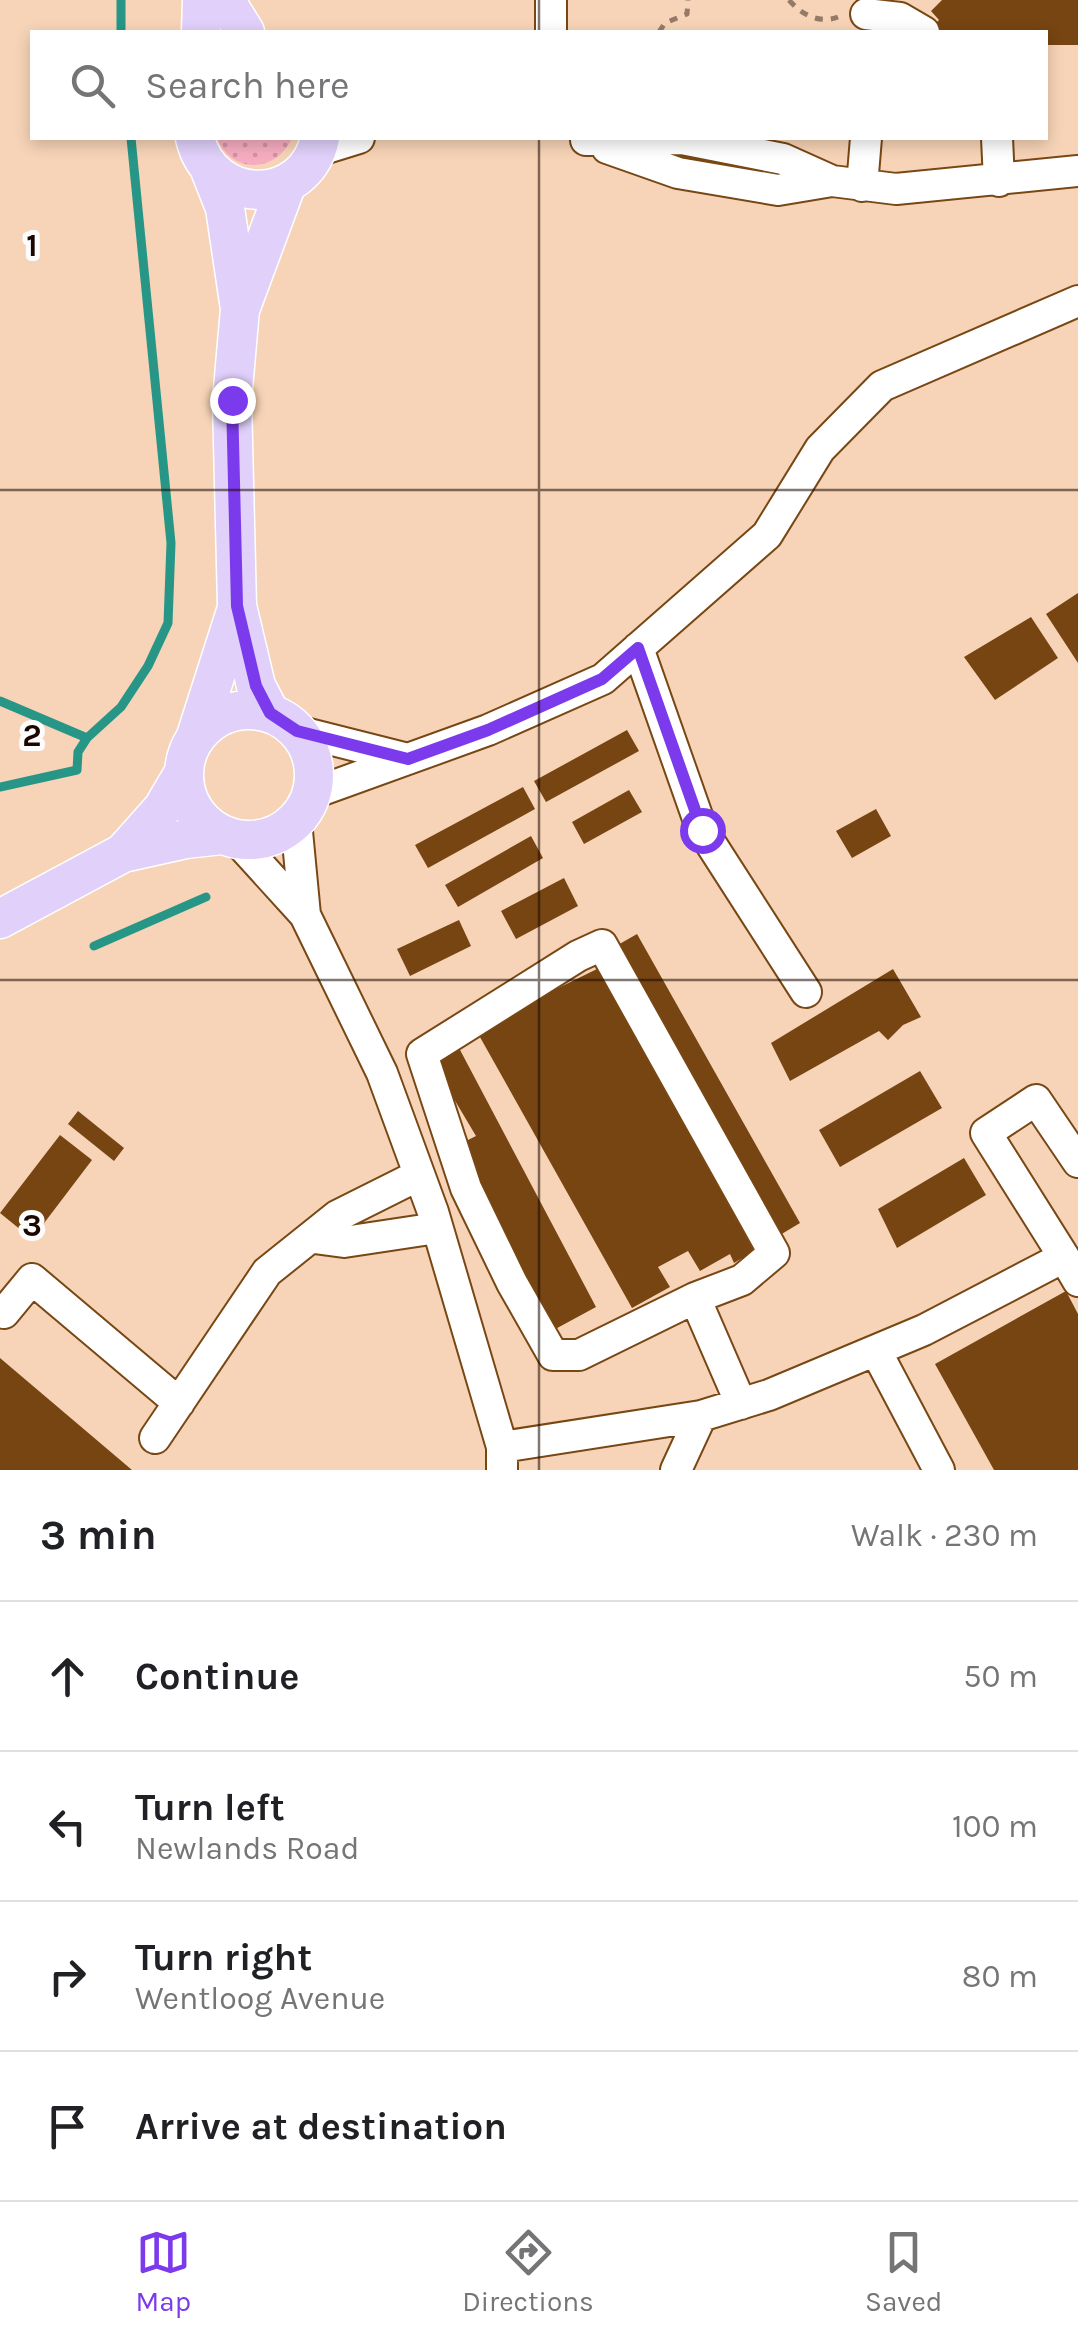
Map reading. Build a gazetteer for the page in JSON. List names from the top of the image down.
{
  "page": {
    "search": "Search here",
    "heading": ["3 min", "Walk · 230 m"],
    "list": [
      ["Continue", "50 m"],
      ["Turn left", "Newlands Road", "100 m"],
      ["Turn right", "Wentloog Avenue", "80 m"],
      "Arrive at destination"
    ],
    "nav": ["Map", "Directions", "Saved"]
  },
  "grid": {
    "rows": ["1", "2", "3"]
  }
}
